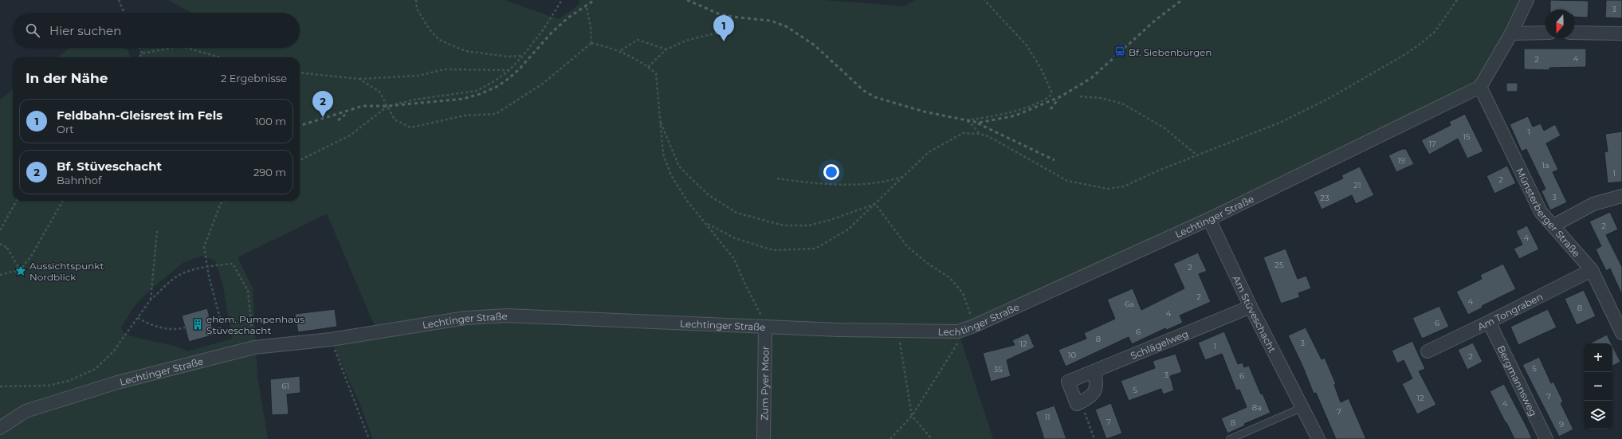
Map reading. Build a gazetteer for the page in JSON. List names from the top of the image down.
{
  "streets": {
    "street": [
      "Münsterberger Straße",
      "Lechtinger Straße",
      "Am Tongraben",
      "Am Stüveschacht",
      "Schlägelweg",
      "Bergmannsweg",
      "Zum Pyer Moor"
    ]
  },
  "crossings": [
    ["Münsterberger Straße", "Lechtinger Straße"],
    ["Münsterberger Straße", "Am Tongraben"],
    ["Lechtinger Straße", "Am Stüveschacht"],
    ["Lechtinger Straße", "Zum Pyer Moor"],
    ["Am Tongraben", "Bergmannsweg"],
    ["Am Stüveschacht", "Schlägelweg"]
  ],
  "places": {
    "station": ["Bf. Siebenbürgen"],
    "place": ["Aussichtspunkt Nordblick"],
    "building": ["ehem. Pumpenhaus Stüveschacht"]
  },
  "house_numbers": [
    "3",
    "4",
    "2",
    "1",
    "15",
    "17",
    "19",
    "1a",
    "1",
    "2",
    "21",
    "3",
    "23",
    "2",
    "4",
    "25",
    "2",
    "2",
    "4",
    "6a",
    "8",
    "4",
    "6",
    "6",
    "8",
    "3",
    "12",
    "1",
    "10",
    "2",
    "5",
    "35",
    "3",
    "6",
    "61",
    "5",
    "7",
    "12",
    "4",
    "8a",
    "7",
    "11",
    "7",
    "8",
    "9"
  ],
  "north": "bottom",
  "page": {
    "search": "Hier suchen",
    "pins": ["1", "2"],
    "heading": ["In der Nähe", "2 Ergebnisse"],
    "list": [
      {
        "mark": "1",
        "name": "Feldbahn-Gleisrest im Fels",
        "note": "Ort",
        "value": "100 m"
      },
      {
        "mark": "2",
        "name": "Bf. Stüveschacht",
        "note": "Bahnhof",
        "value": "290 m"
      }
    ],
    "map_buttons": ["+", "−"]
  }
}
